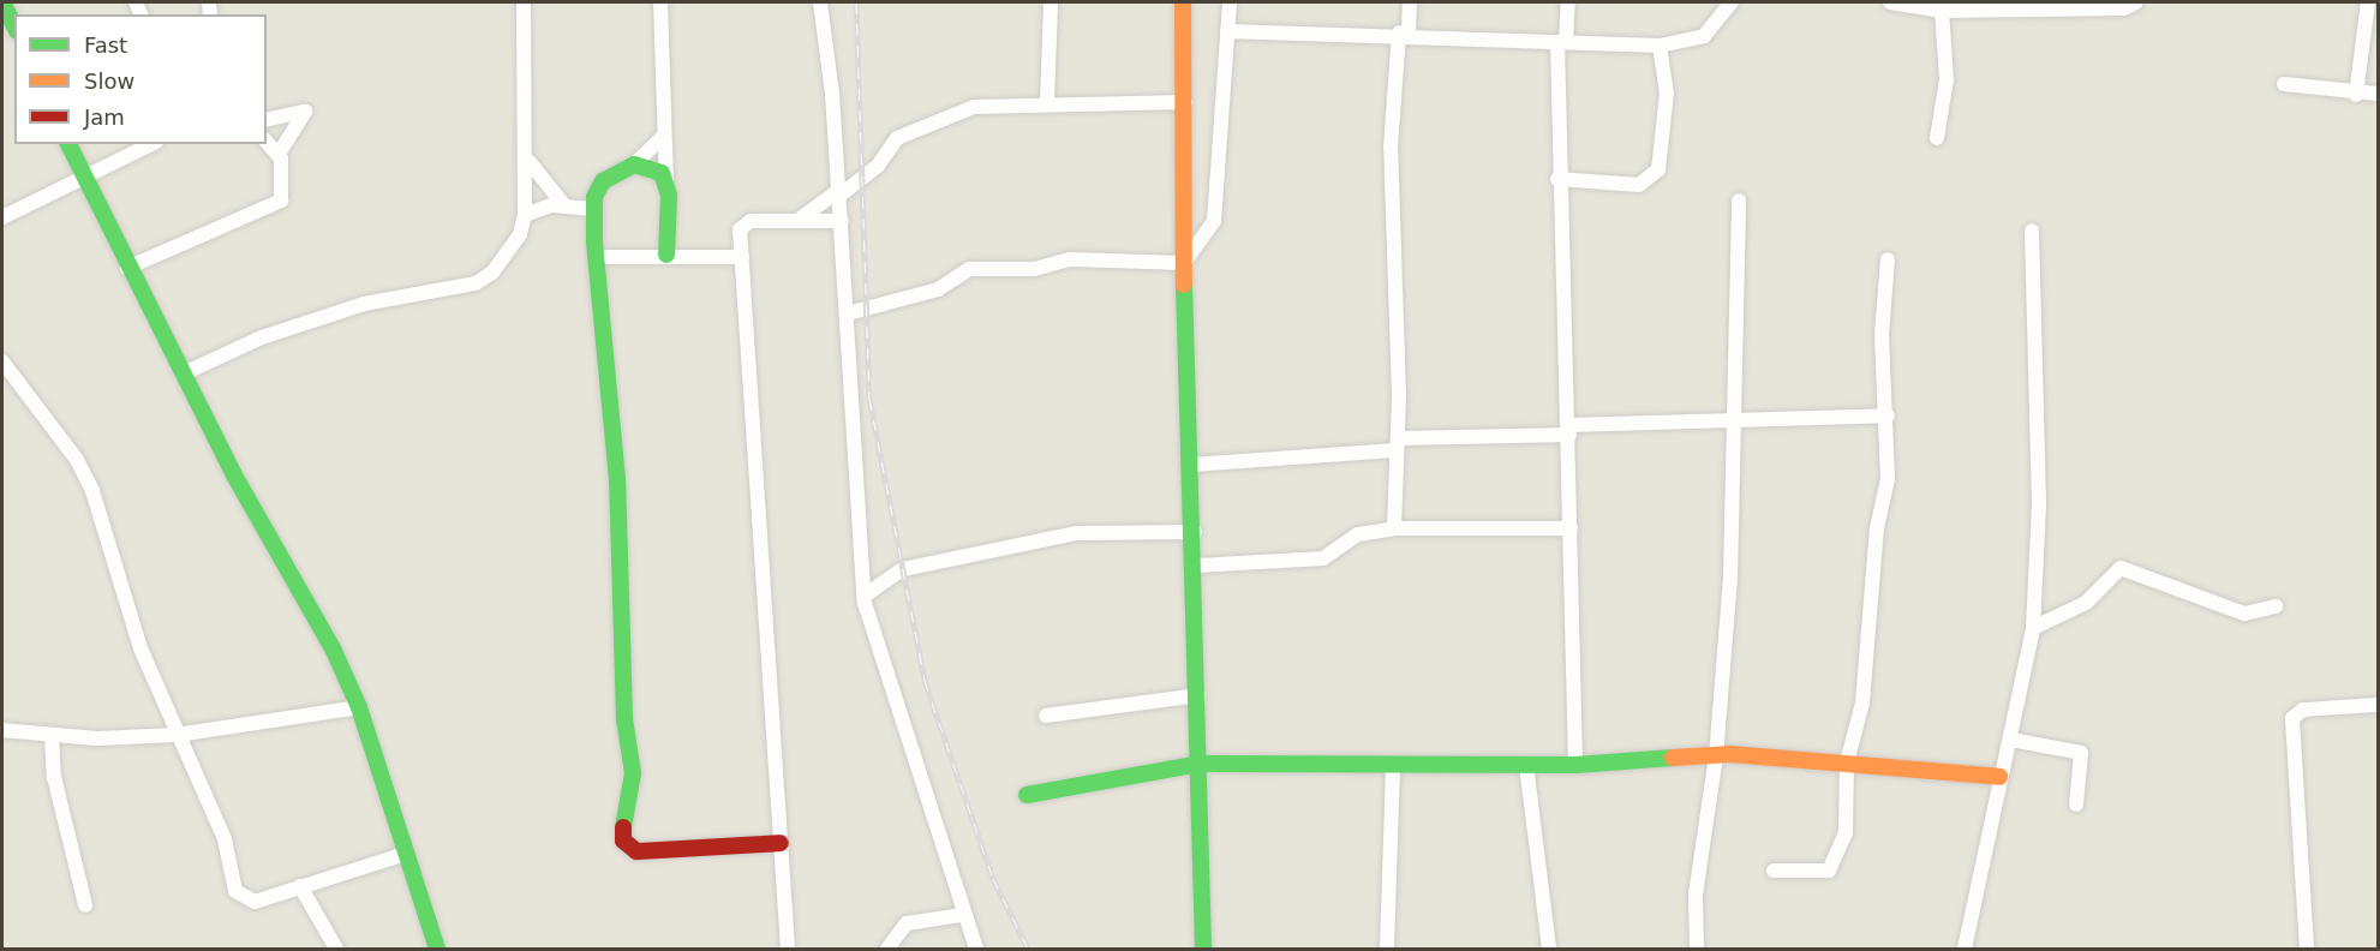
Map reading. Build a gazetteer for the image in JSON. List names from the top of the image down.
{
  "legend": ["Fast", "Slow", "Jam"]
}
